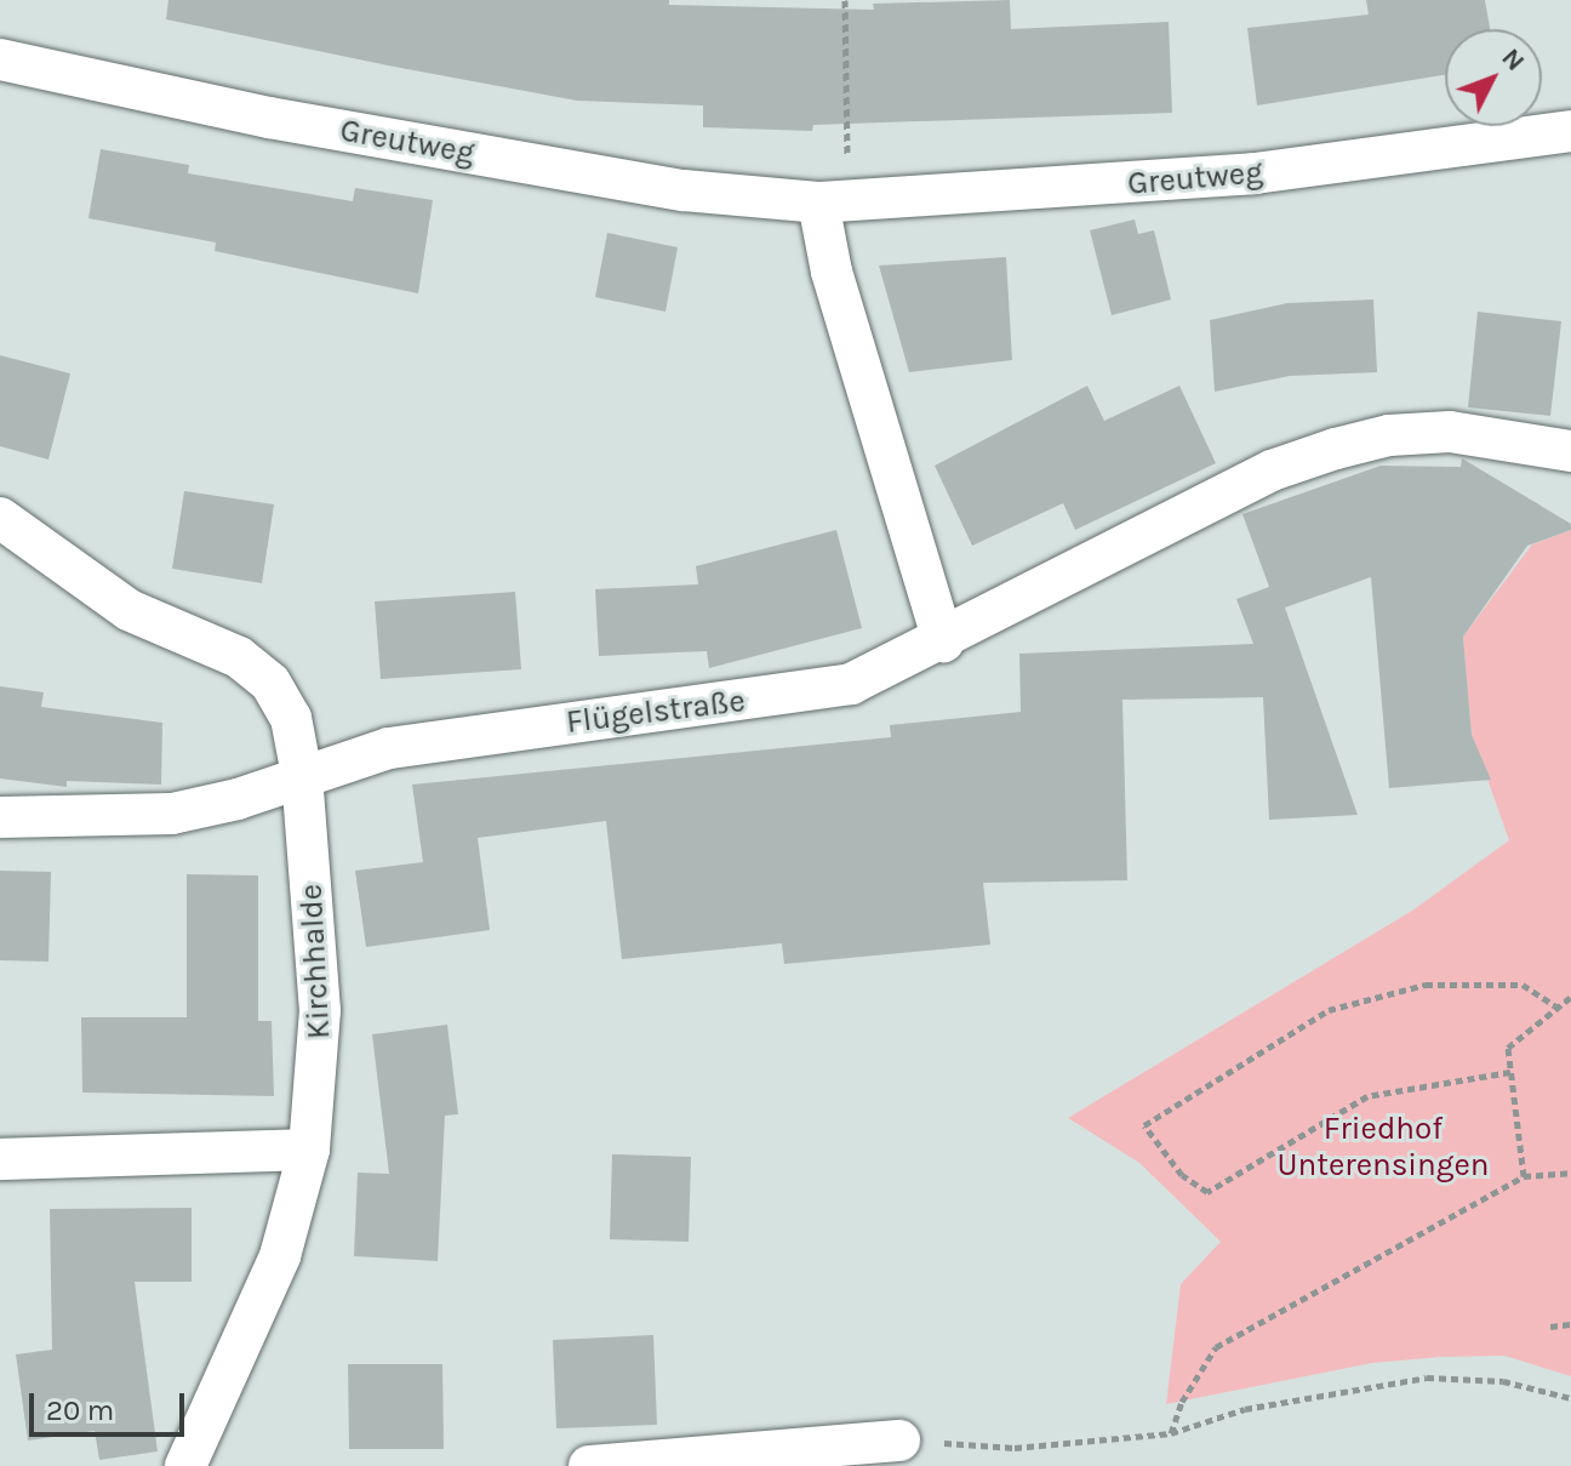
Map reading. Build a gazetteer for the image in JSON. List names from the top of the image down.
{
  "streets": {
    "street": ["Greutweg", "Flügelstraße", "Kirchhalde"]
  },
  "crossings": [
    ["Flügelstraße", "Kirchhalde"]
  ],
  "parks": ["Friedhof Unterensingen"],
  "scale_bar": "20 m",
  "north": "top right"
}
